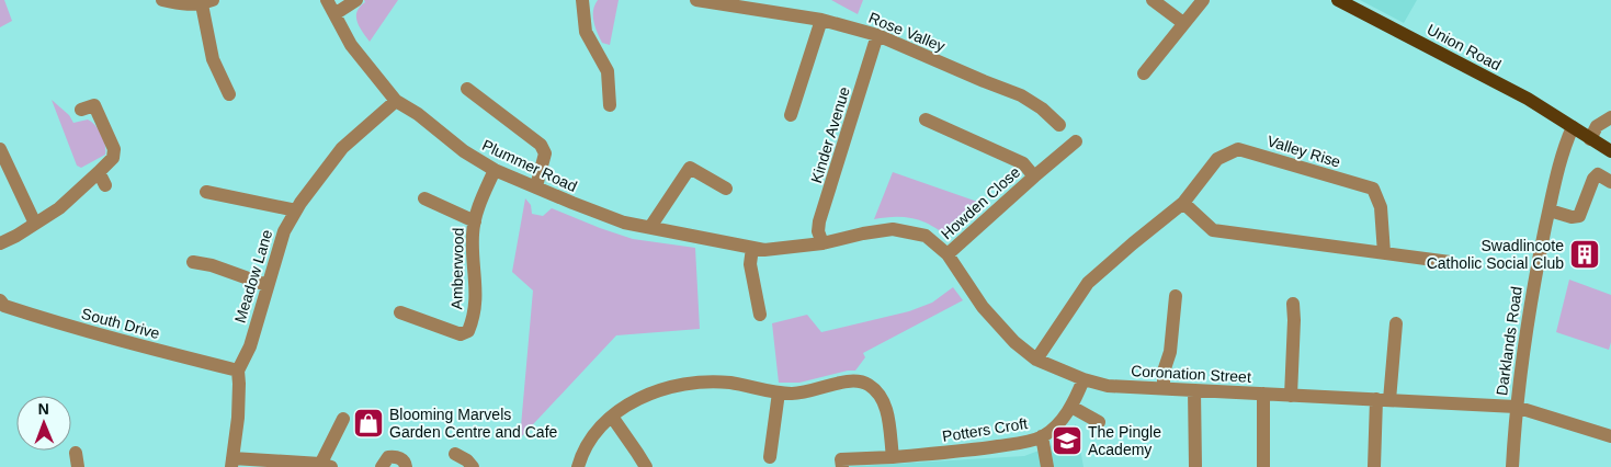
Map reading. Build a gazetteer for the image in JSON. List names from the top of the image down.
{
  "streets": {
    "main road": ["Union Road"],
    "street": [
      "Rose Valley",
      "Kinder Avenue",
      "Valley Rise",
      "Plummer Road",
      "Howden Close",
      "Amberwood",
      "Meadow Lane",
      "South Drive",
      "Darklands Road",
      "Coronation Street",
      "Potters Croft"
    ]
  },
  "crossings": [
    ["Rose Valley", "Kinder Avenue"],
    ["Union Road", "Darklands Road"],
    ["Kinder Avenue", "Plummer Road"],
    ["Valley Rise", "Coronation Street"],
    ["Plummer Road", "Amberwood"],
    ["Plummer Road", "Meadow Lane"],
    ["Plummer Road", "Coronation Street"],
    ["Howden Close", "Coronation Street"],
    ["Meadow Lane", "South Drive"],
    ["Darklands Road", "Coronation Street"],
    ["Coronation Street", "Potters Croft"]
  ],
  "places": {
    "building": ["Swadlincote Catholic Social Club"],
    "shop": ["Blooming Marvels Garden Centre and Cafe"],
    "school or university": ["The Pingle Academy"]
  },
  "north": "top"
}
